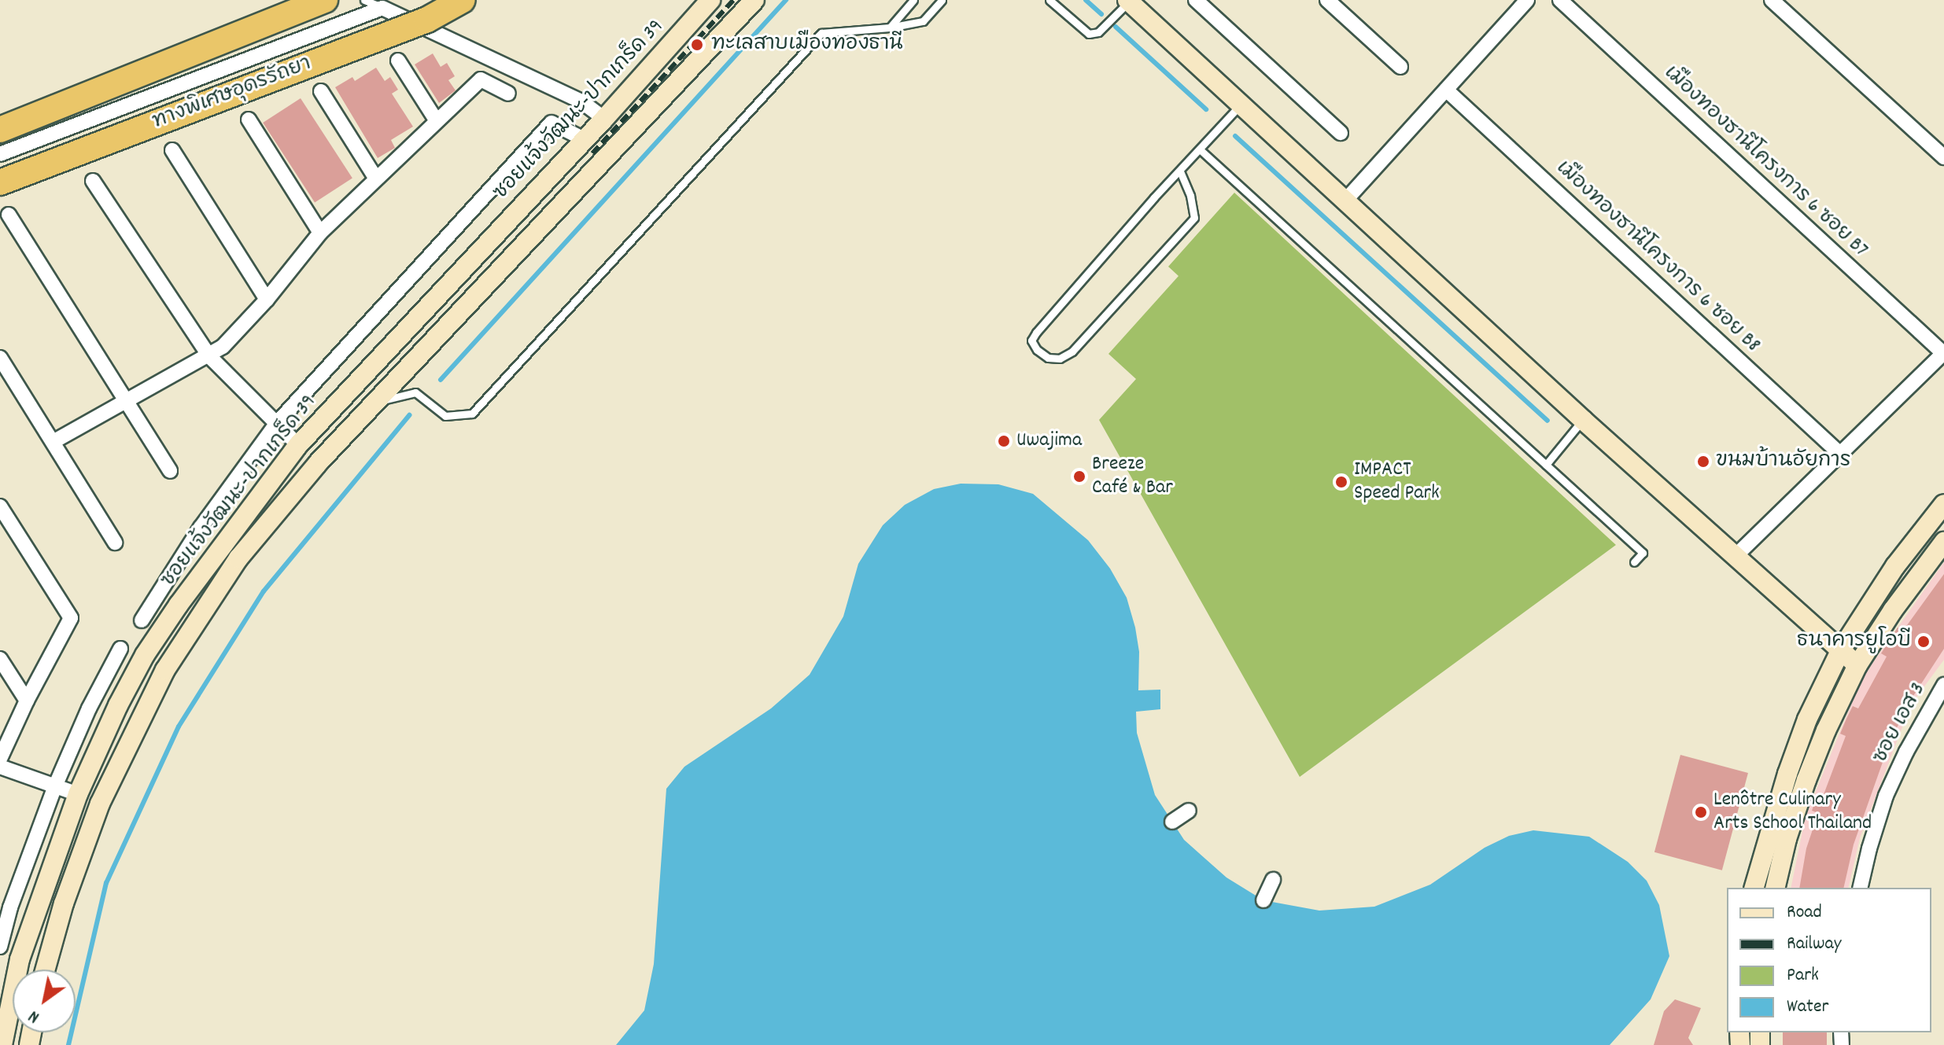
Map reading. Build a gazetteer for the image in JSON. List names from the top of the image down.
{
  "streets": {
    "highway": ["ทางพิเศษอุดรรัถยา"],
    "main road": ["ซอยแจ้งวัฒนะ-ปากเกร็ด 39"],
    "street": ["เมืองทองธานีโครงการ 6 ซอย B7", "เมืองทองธานีโครงการ 6 ซอย B8", "ซอย เอส 3"]
  },
  "places": [
    "ทะเลสาบเมืองทองธานี",
    "Uwajima",
    "ขนมบ้านอัยการ",
    "Breeze Café & Bar",
    "IMPACT Speed Park",
    "ธนาคารยูโอบี",
    "Lenôtre Culinary Arts School Thailand"
  ],
  "legend": [
    "Road",
    "Railway",
    "Park",
    "Water"
  ],
  "north": "bottom left"
}
